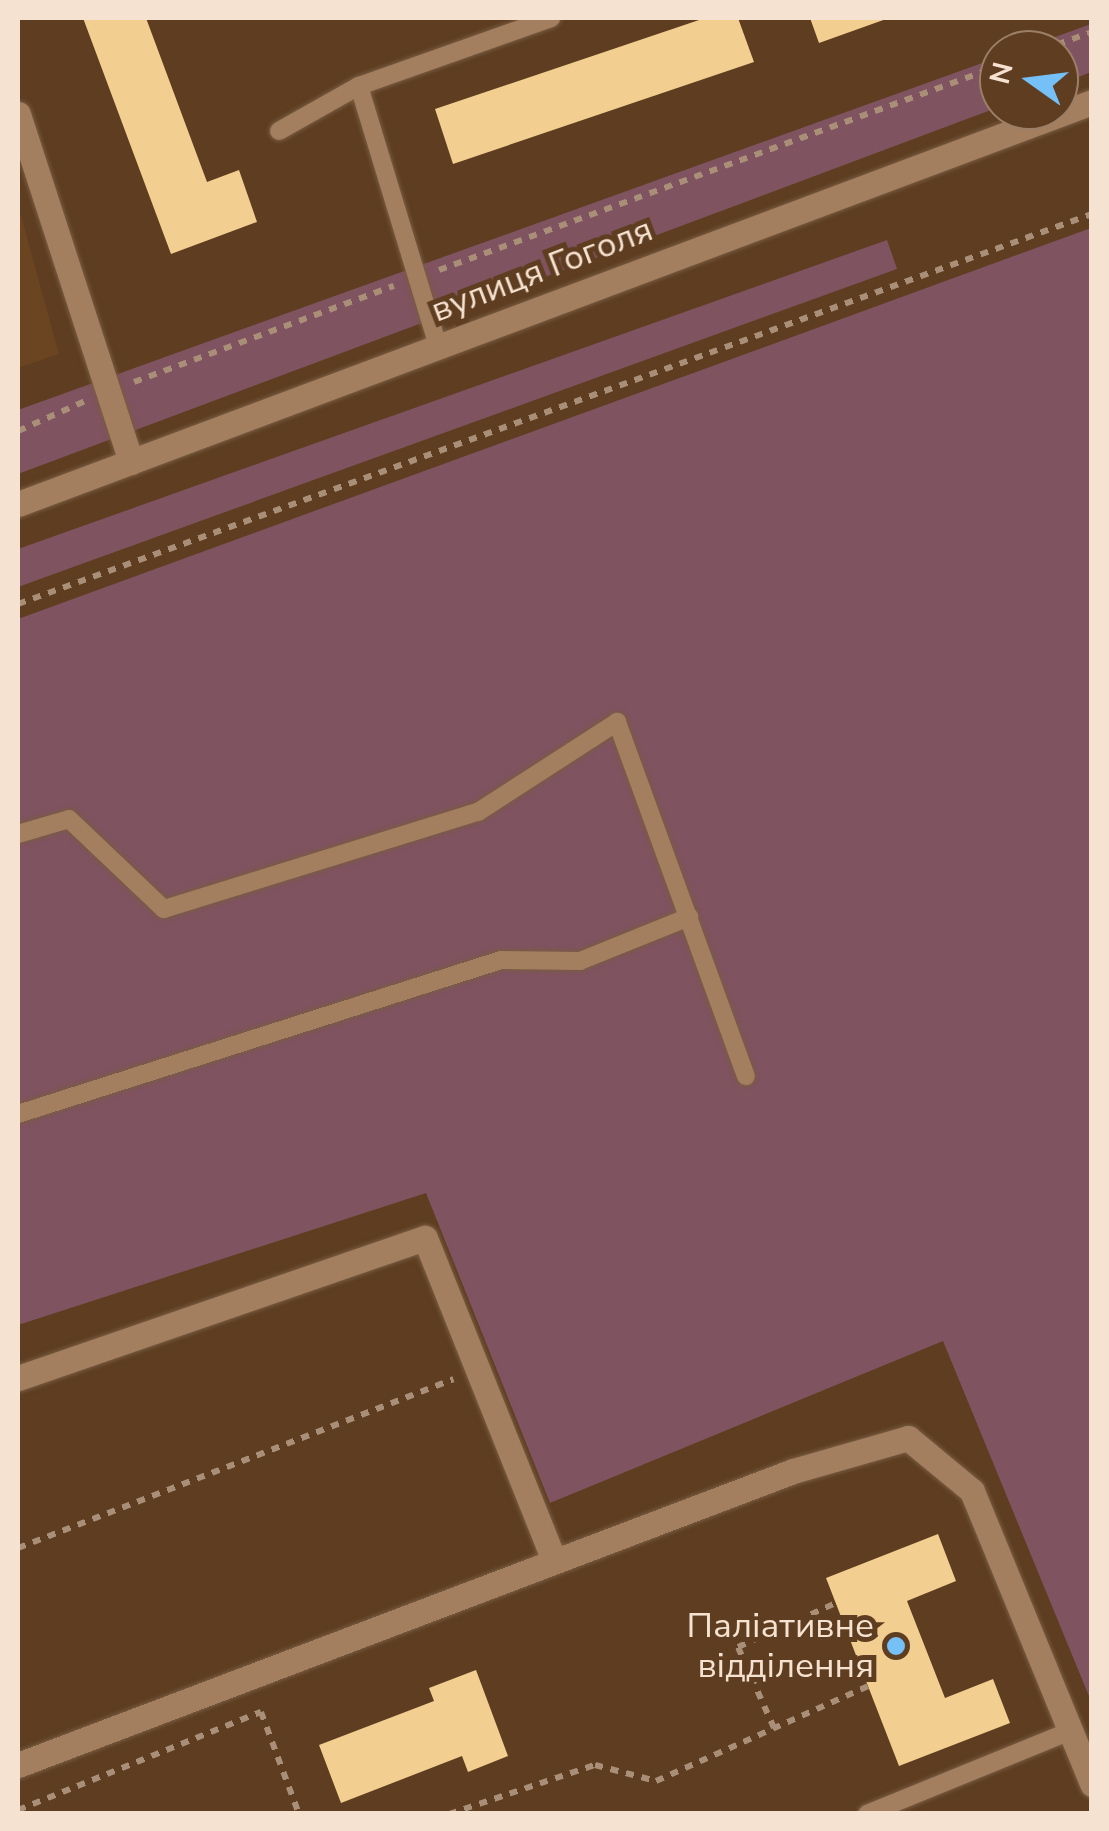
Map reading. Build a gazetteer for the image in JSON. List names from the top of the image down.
{
  "streets": {
    "street": ["вулиця Гоголя"]
  },
  "places": ["Паліативне відділення"],
  "north": "left"
}
